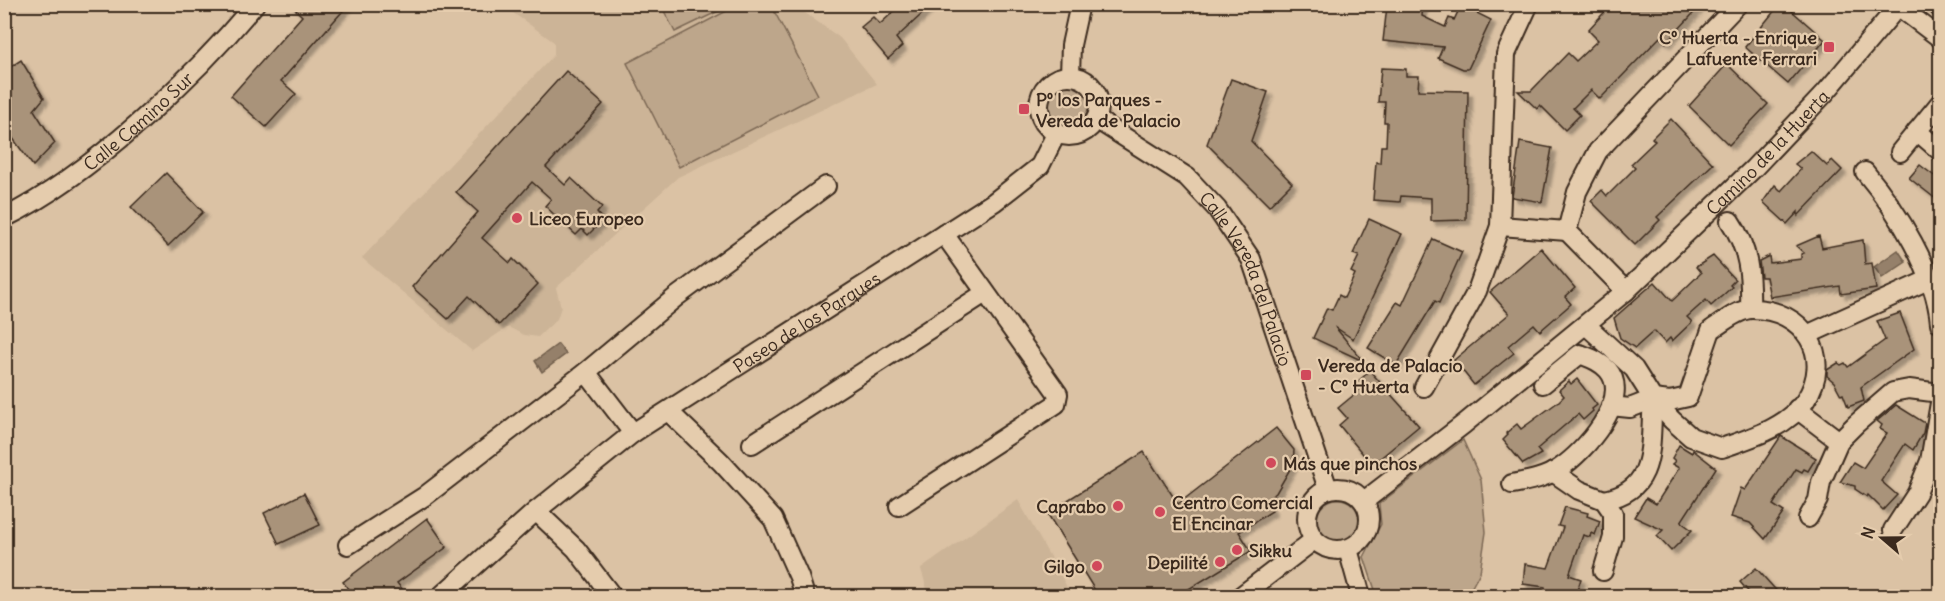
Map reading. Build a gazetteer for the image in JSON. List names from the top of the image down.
{
  "streets": {
    "street": [
      "Calle Camino Sur",
      "Camino de la Huerta",
      "Calle Vereda del Palacio",
      "Paseo de los Parques"
    ]
  },
  "crossings": [
    ["Camino de la Huerta", "Calle Vereda del Palacio"],
    ["Calle Vereda del Palacio", "Paseo de los Parques"]
  ],
  "places": {
    "transit": ["Cº Huerta - Enrique Lafuente Ferrari", "Pº los Parques - Vereda de Palacio", "Vereda de Palacio - Cº Huerta"],
    "other": [
      "Liceo Europeo",
      "Más que pinchos",
      "Caprabo",
      "Centro Comercial El Encinar",
      "Sikku",
      "Depilité",
      "Gilgo"
    ]
  },
  "north": "left"
}
